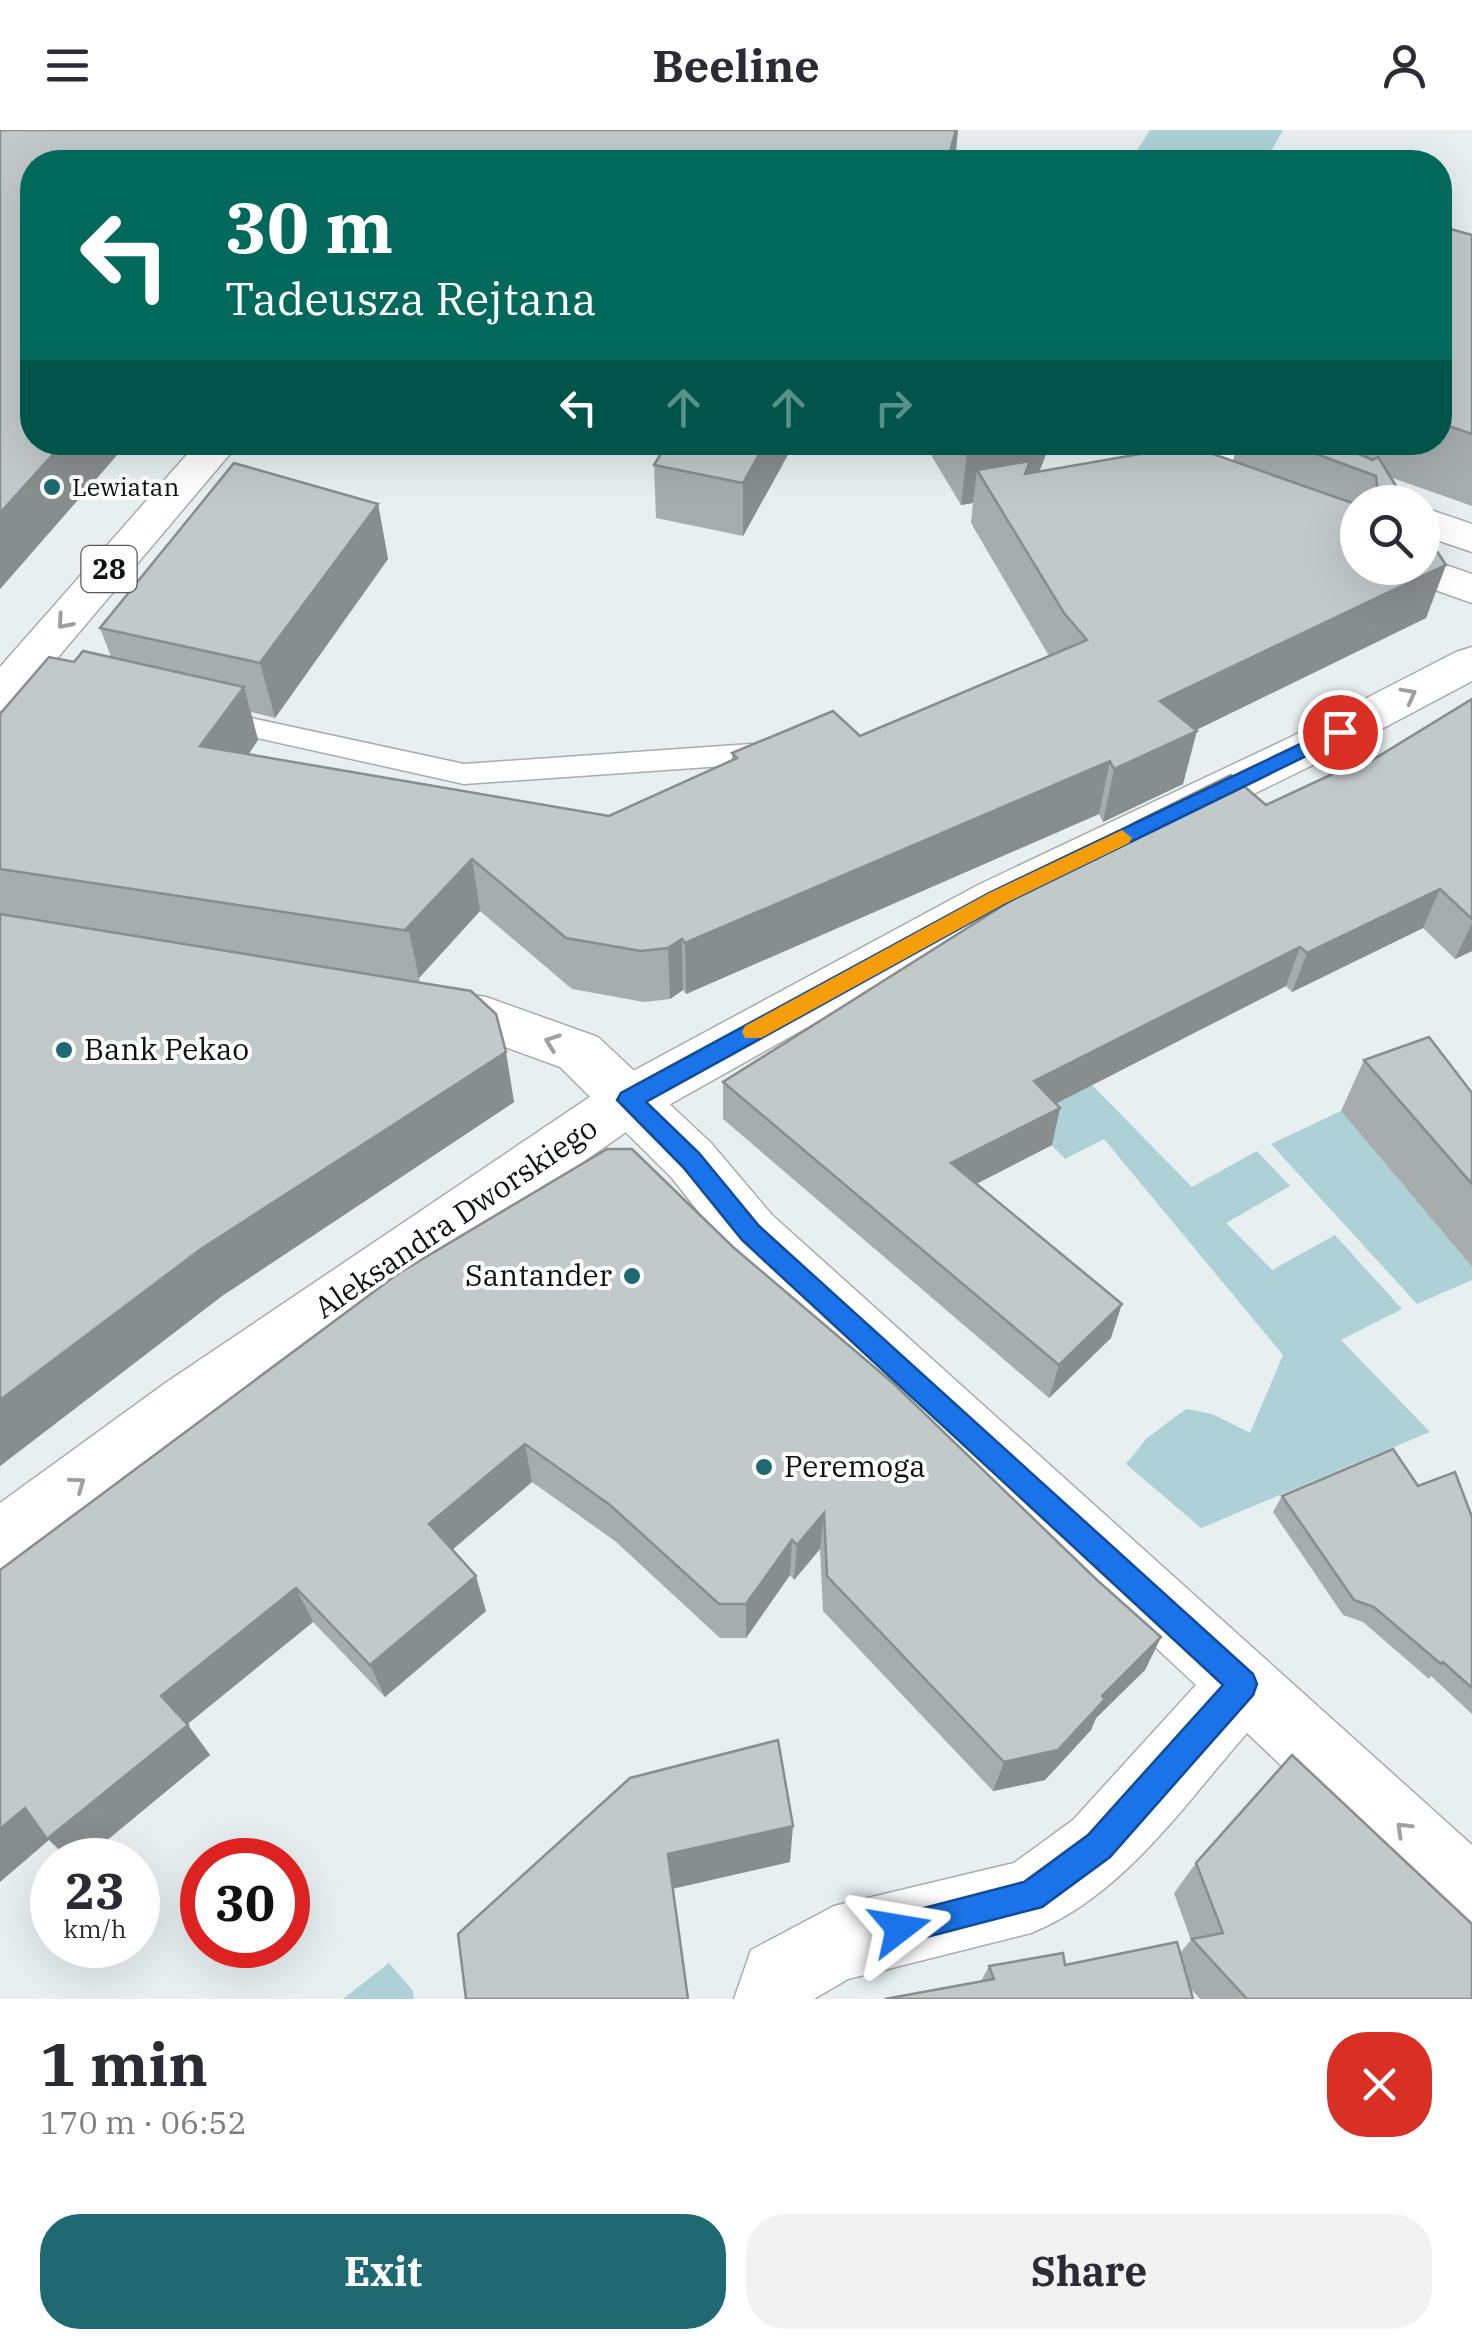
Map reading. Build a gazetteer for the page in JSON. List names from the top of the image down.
{
  "streets": {
    "street": ["28", "Aleksandra Dworskiego"]
  },
  "one_way": ["Aleksandra Dworskiego"],
  "places": [
    "Lewiatan",
    "Bank Pekao",
    "Santander",
    "Peremoga"
  ],
  "page": {
    "header": "Beeline",
    "turn": ["30 m", "Tadeusza Rejtana"],
    "speed": "23 km/h",
    "limit": "30",
    "heading": ["1 min", "170 m · 06:52"],
    "buttons": ["Exit", "Share"]
  }
}
